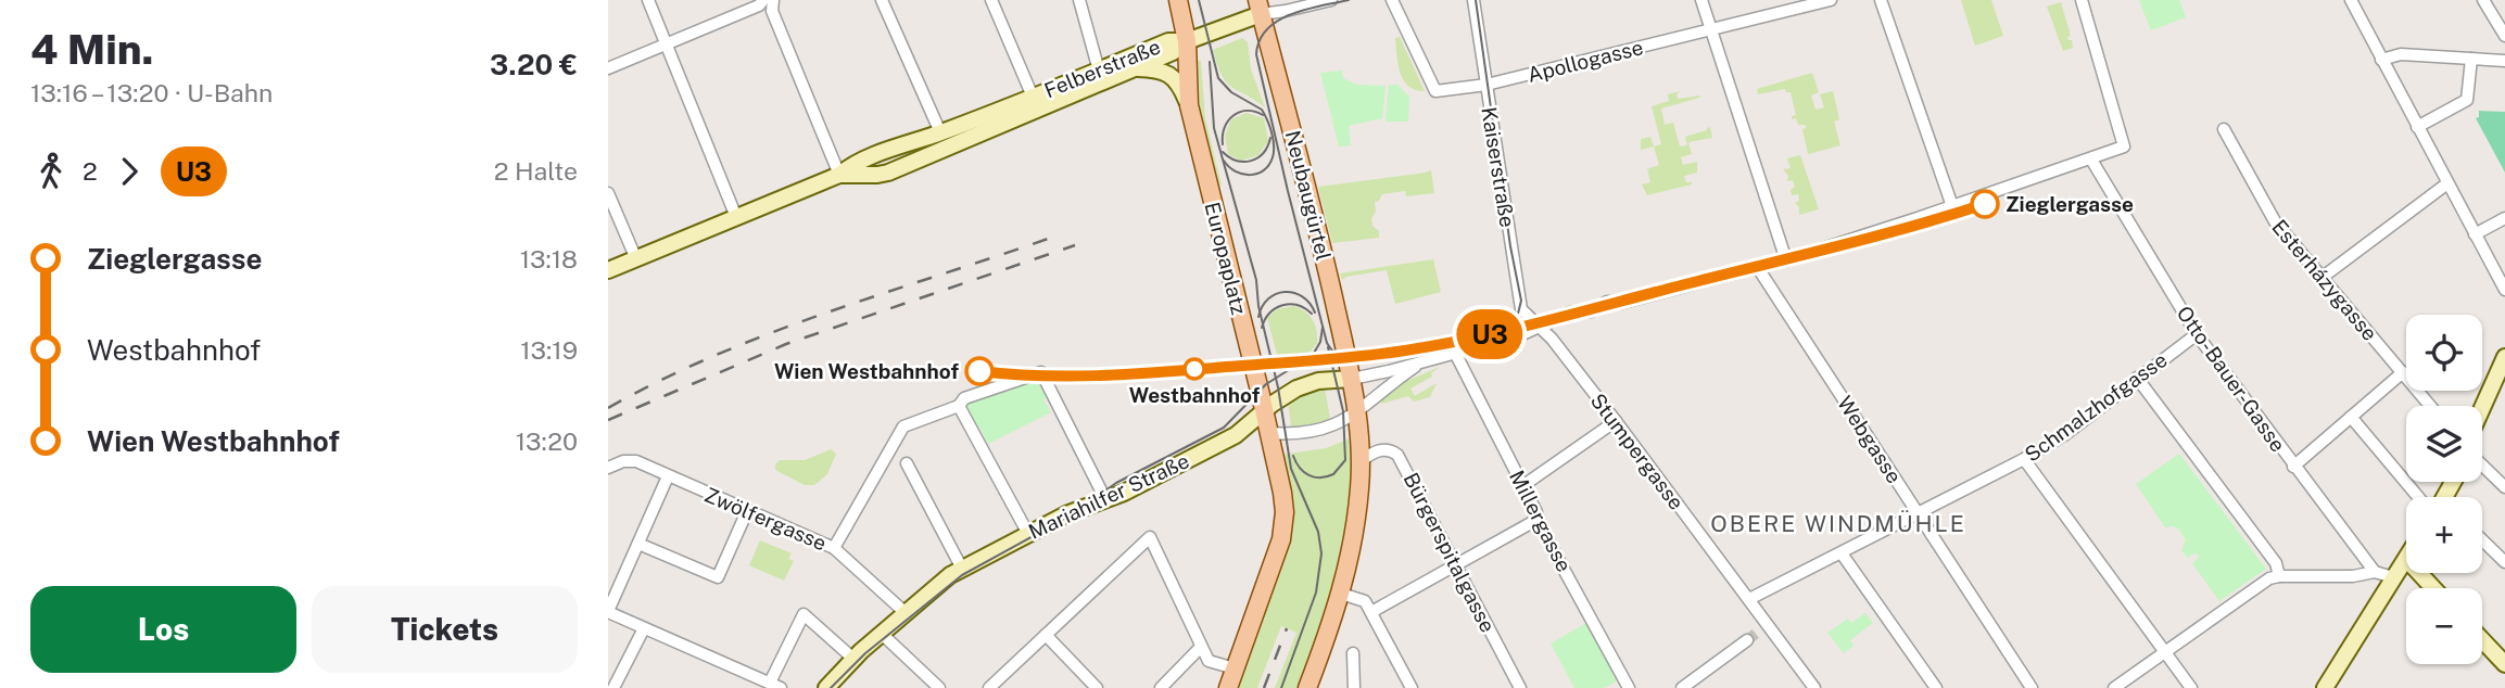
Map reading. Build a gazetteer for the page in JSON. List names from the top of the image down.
{
  "streets": {
    "main road": [
      "Felberstraße",
      "Neubaugürtel",
      "Europaplatz",
      "Mariahilfer Straße"
    ],
    "street": [
      "Apollogasse",
      "Kaiserstraße",
      "Esterházygasse",
      "Otto-Bauer-Gasse",
      "Schmalzhofgasse",
      "Webgasse",
      "Stumpergasse",
      "Zwölfergasse",
      "Millergasse",
      "Bürgerspitalgasse"
    ]
  },
  "crossings": [
    ["Apollogasse", "Kaiserstraße"],
    ["Felberstraße", "Europaplatz"],
    ["Kaiserstraße", "Stumpergasse"],
    ["Kaiserstraße", "Mariahilfer Straße"],
    ["Neubaugürtel", "Mariahilfer Straße"],
    ["Neubaugürtel", "Bürgerspitalgasse"],
    ["Europaplatz", "Mariahilfer Straße"],
    ["Otto-Bauer-Gasse", "Schmalzhofgasse"],
    ["Otto-Bauer-Gasse", "Mariahilfer Straße"],
    ["Schmalzhofgasse", "Webgasse"],
    ["Schmalzhofgasse", "Stumpergasse"],
    ["Webgasse", "Mariahilfer Straße"],
    ["Stumpergasse", "Mariahilfer Straße"],
    ["Mariahilfer Straße", "Zwölfergasse"],
    ["Mariahilfer Straße", "Millergasse"]
  ],
  "districts": ["OBERE WINDMÜHLE"],
  "places": ["Zieglergasse", "Westbahnhof", "Wien Westbahnhof"],
  "lines": ["metro line U3"],
  "page": {
    "heading": ["4 Min.", "13:16 – 13:20 · U-Bahn", "3.20 €"],
    "on_map": "U3",
    "legs": ["2", "U3", "2 Halte"],
    "list": [
      {
        "name": "Zieglergasse",
        "value": "13:18"
      },
      {
        "name": "Westbahnhof",
        "value": "13:19"
      },
      {
        "name": "Wien Westbahnhof",
        "value": "13:20"
      }
    ],
    "map_buttons": ["+", "−"],
    "buttons": ["Los", "Tickets"]
  }
}
